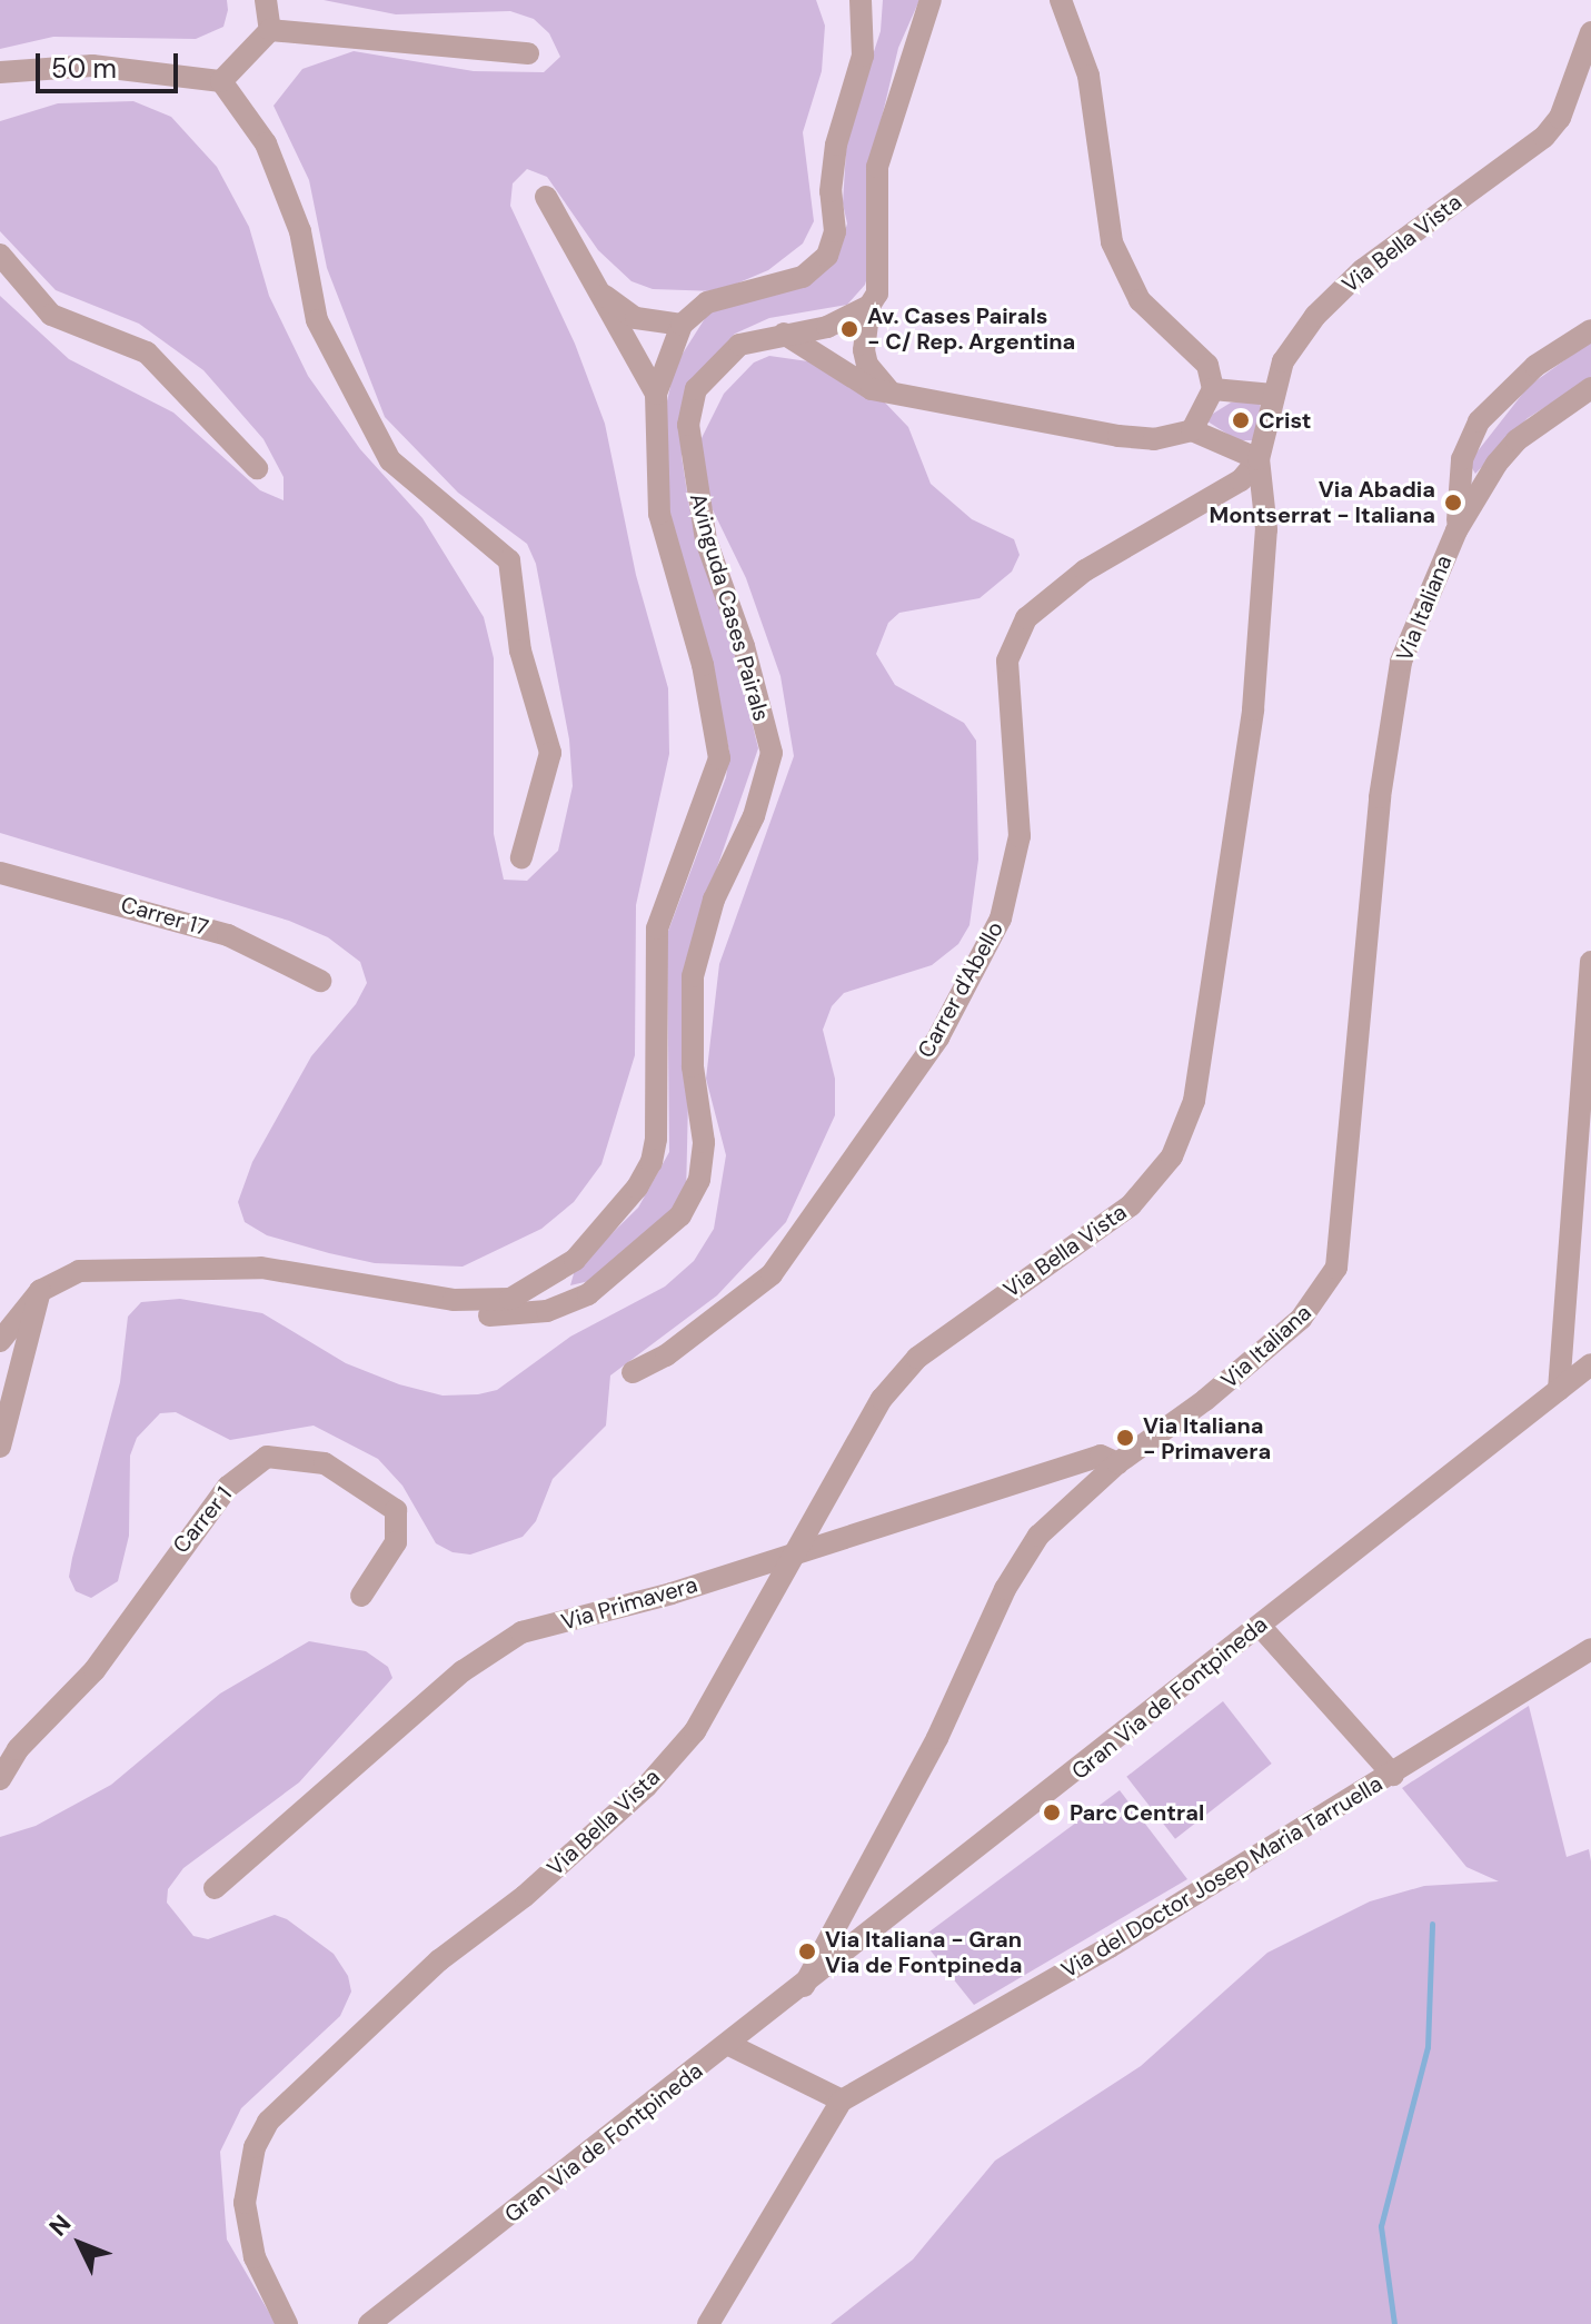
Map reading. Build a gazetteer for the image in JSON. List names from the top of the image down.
{
  "streets": {
    "street": [
      "Via Bella Vista",
      "Avinguda Cases Pairals",
      "Via Italiana",
      "Carrer 17",
      "Carrer d'Abello",
      "Carrer 1",
      "Via Primavera",
      "Gran Via de Fontpineda",
      "Via del Doctor Josep Maria Tarruella"
    ]
  },
  "crossings": [
    ["Via Bella Vista", "Carrer d'Abello"],
    ["Via Bella Vista", "Via Primavera"],
    ["Via Italiana", "Via Primavera"],
    ["Via Italiana", "Gran Via de Fontpineda"]
  ],
  "places": [
    "Av. Cases Pairals - C/ Rep. Argentina",
    "Crist",
    "Via Abadia Montserrat - Italiana",
    "Via Italiana - Primavera",
    "Parc Central",
    "Via Italiana - Gran Via de Fontpineda"
  ],
  "scale_bar": "50 m",
  "north": "top left"
}
